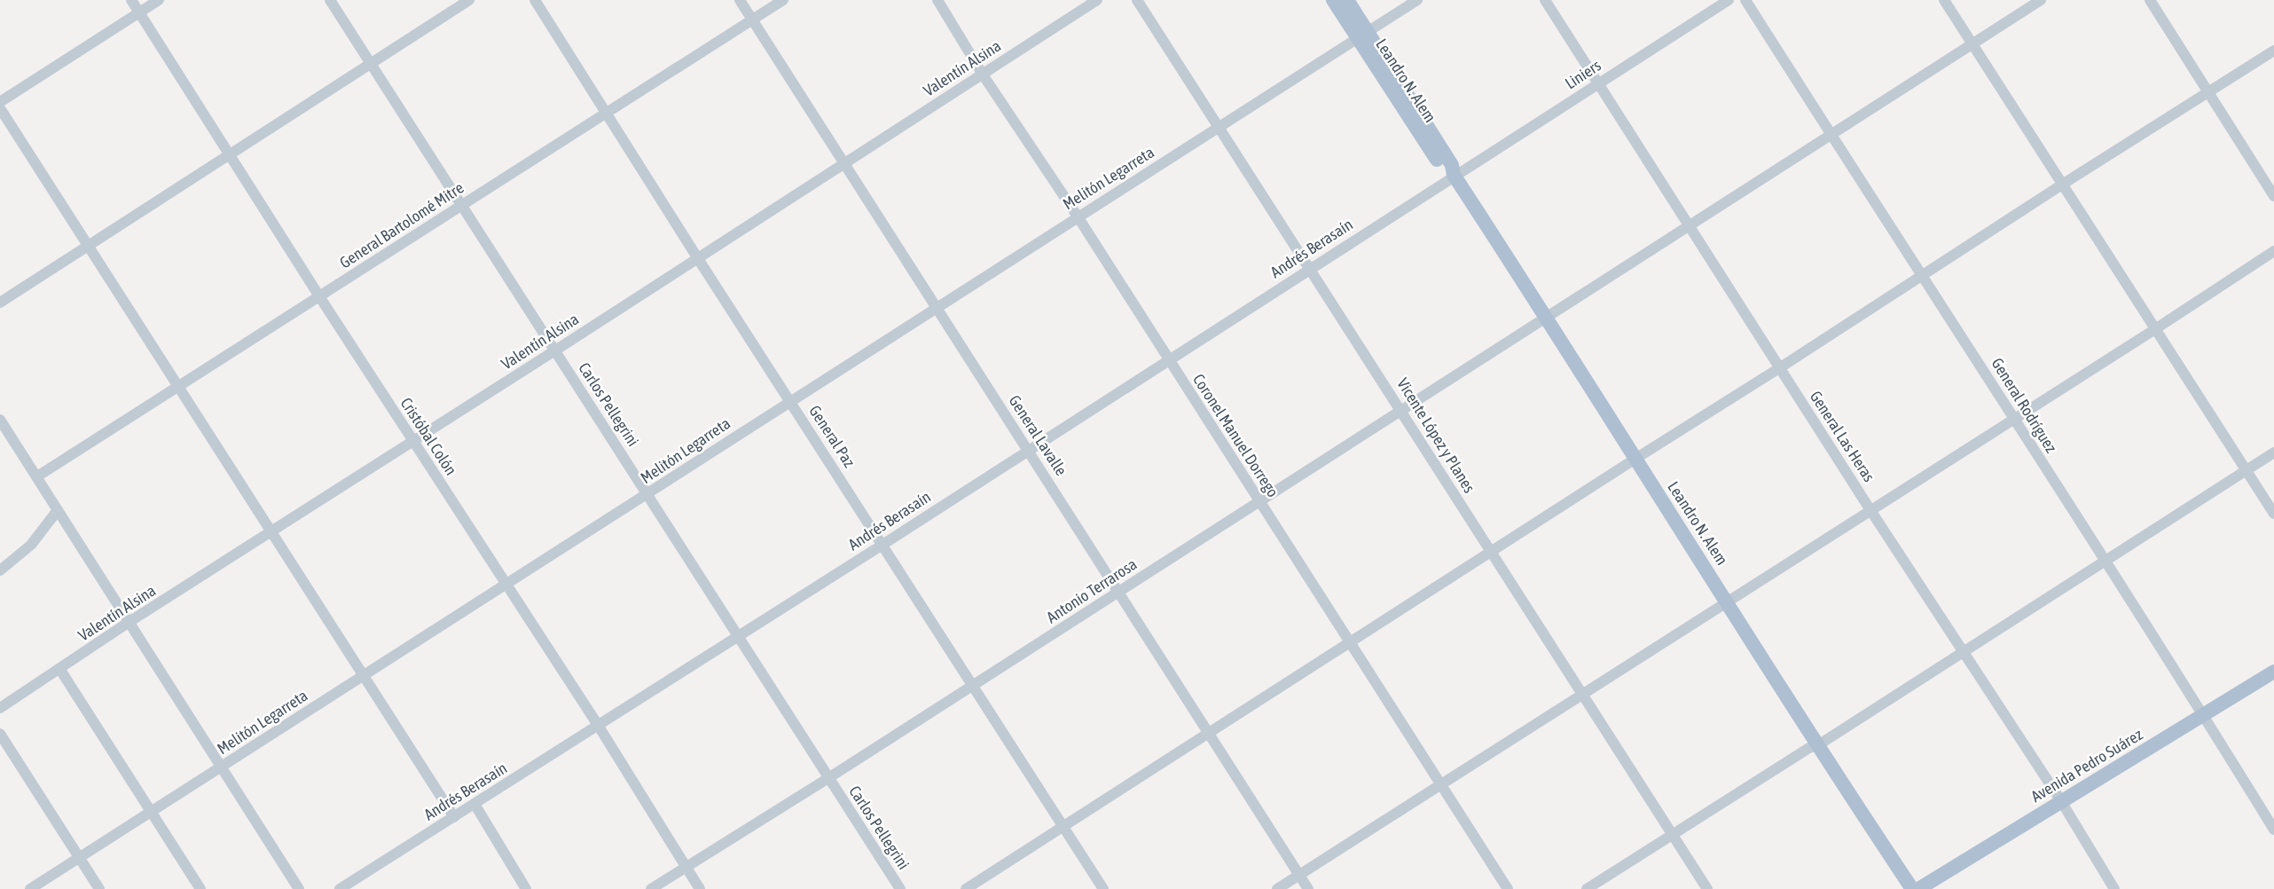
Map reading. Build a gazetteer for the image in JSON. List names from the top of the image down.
{
  "streets": {
    "main road": ["Leandro N. Alem", "Avenida Pedro Suárez"],
    "street": [
      "Valentín Alsina",
      "Liniers",
      "Melitón Legarreta",
      "General Bartolomé Mitre",
      "Andrés Berasaín",
      "Carlos Pellegrini",
      "General Rodríguez",
      "General Lavalle",
      "Coronel Manuel Dorrego",
      "Vicente López y Planes",
      "Cristóbal Colón",
      "General Paz",
      "General Las Heras",
      "Antonio Terrarosa"
    ]
  },
  "crossings": [
    ["Valentín Alsina", "Carlos Pellegrini"],
    ["Valentín Alsina", "General Lavalle"],
    ["Valentín Alsina", "Coronel Manuel Dorrego"],
    ["Valentín Alsina", "Cristóbal Colón"],
    ["Valentín Alsina", "General Paz"],
    ["Liniers", "Leandro N. Alem"],
    ["Liniers", "Andrés Berasaín"],
    ["Liniers", "General Las Heras"],
    ["Leandro N. Alem", "Melitón Legarreta"],
    ["Leandro N. Alem", "Andrés Berasaín"],
    ["Leandro N. Alem", "Antonio Terrarosa"],
    ["Melitón Legarreta", "Carlos Pellegrini"],
    ["Melitón Legarreta", "General Lavalle"],
    ["Melitón Legarreta", "Coronel Manuel Dorrego"],
    ["Melitón Legarreta", "Vicente López y Planes"],
    ["Melitón Legarreta", "Cristóbal Colón"],
    ["Melitón Legarreta", "General Paz"],
    ["General Bartolomé Mitre", "Carlos Pellegrini"],
    ["General Bartolomé Mitre", "General Lavalle"],
    ["General Bartolomé Mitre", "Cristóbal Colón"],
    ["General Bartolomé Mitre", "General Paz"],
    ["Andrés Berasaín", "Carlos Pellegrini"],
    ["Andrés Berasaín", "General Lavalle"],
    ["Andrés Berasaín", "Coronel Manuel Dorrego"],
    ["Andrés Berasaín", "Vicente López y Planes"],
    ["Andrés Berasaín", "Cristóbal Colón"],
    ["Andrés Berasaín", "General Paz"],
    ["Carlos Pellegrini", "Antonio Terrarosa"],
    ["General Rodríguez", "Antonio Terrarosa"],
    ["General Rodríguez", "Avenida Pedro Suárez"],
    ["General Lavalle", "Antonio Terrarosa"],
    ["Coronel Manuel Dorrego", "Antonio Terrarosa"],
    ["Vicente López y Planes", "Antonio Terrarosa"],
    ["Cristóbal Colón", "Antonio Terrarosa"],
    ["General Paz", "Antonio Terrarosa"],
    ["General Las Heras", "Antonio Terrarosa"],
    ["General Las Heras", "Avenida Pedro Suárez"]
  ]
}
